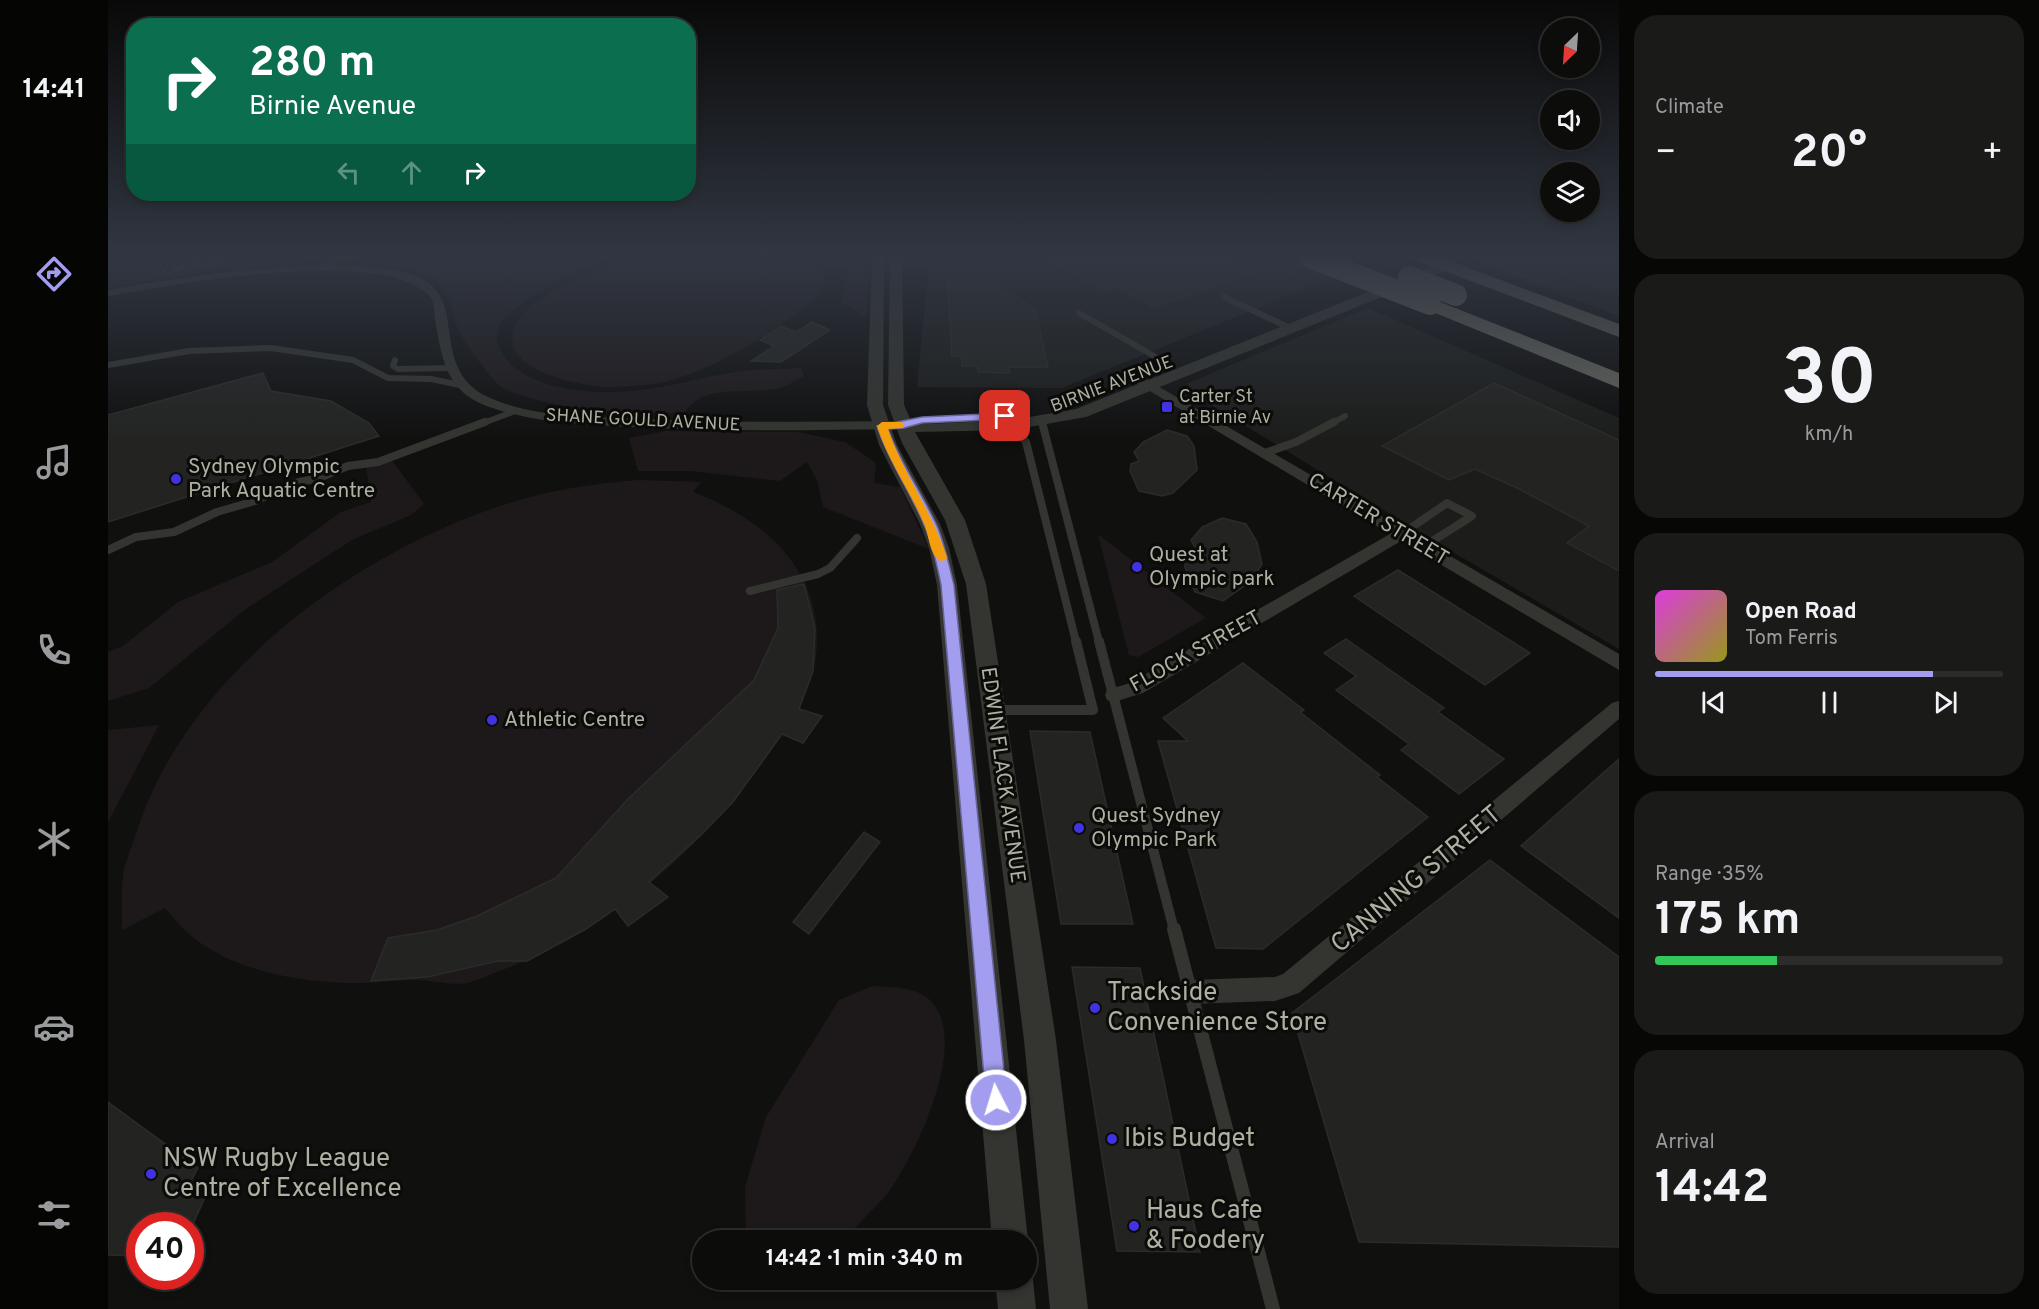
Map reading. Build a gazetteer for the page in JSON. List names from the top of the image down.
{
  "streets": {
    "street": [
      "BIRNIE AVENUE",
      "SHANE GOULD AVENUE",
      "CARTER STREET",
      "FLOCK STREET",
      "EDWIN FLACK AVENUE",
      "CANNING STREET"
    ]
  },
  "crossings": [
    ["BIRNIE AVENUE", "SHANE GOULD AVENUE"],
    ["BIRNIE AVENUE", "CARTER STREET"],
    ["BIRNIE AVENUE", "EDWIN FLACK AVENUE"],
    ["SHANE GOULD AVENUE", "EDWIN FLACK AVENUE"],
    ["CARTER STREET", "FLOCK STREET"]
  ],
  "places": {
    "transit": ["Carter St at Birnie Av"],
    "other": [
      "Sydney Olympic Park Aquatic Centre",
      "Quest at Olympic park",
      "Athletic Centre",
      "Quest Sydney Olympic Park",
      "Trackside Convenience Store",
      "Ibis Budget",
      "NSW Rugby League Centre of Excellence",
      "Haus Cafe & Foodery"
    ]
  },
  "north": "bottom left",
  "page": {
    "tabs": "14:41",
    "tile": [
      "Climate",
      ["30", "km/h"],
      ["Range · 35%", "175 km"],
      ["Arrival", "14:42"]
    ],
    "turn": ["280 m", "Birnie Avenue"],
    "heat": ["−", "20°", "+"],
    "song": ["Open Road", "Tom Ferris"],
    "limit": "40",
    "trip": "14:42 · 1 min · 340 m"
  }
}
